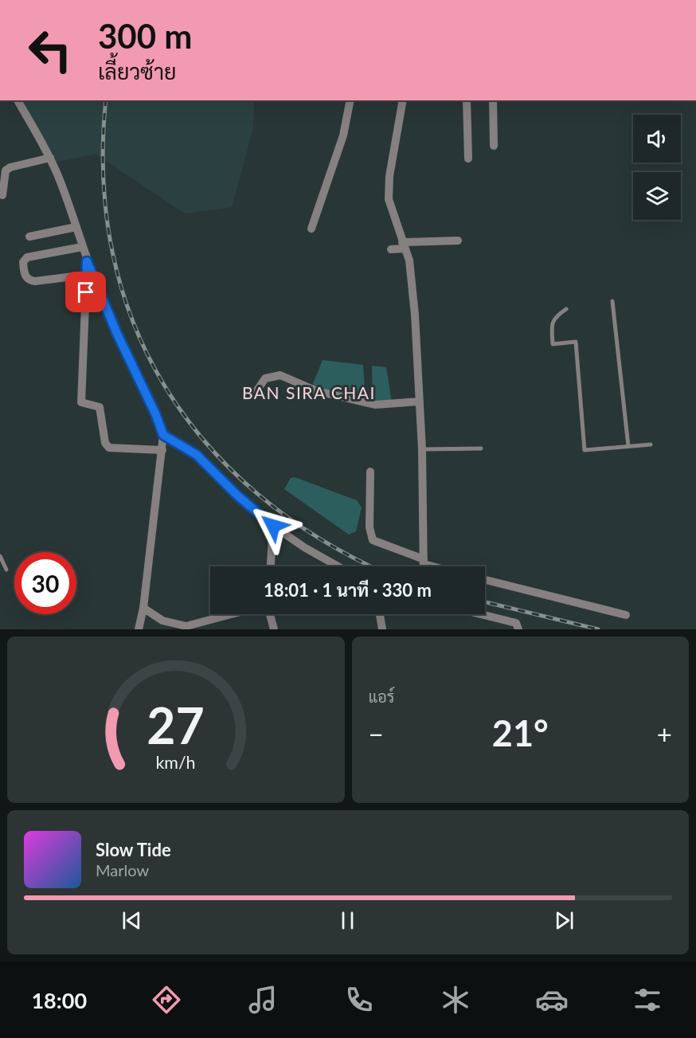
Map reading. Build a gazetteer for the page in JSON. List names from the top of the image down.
{
  "districts": ["BAN SIRA CHAI"],
  "page": {
    "turn": ["300 m", "เลี้ยวซ้าย"],
    "limit": "30",
    "trip": "18:01 · 1 นาที · 330 m",
    "tile": "แอร์",
    "heat": ["−", "21°", "+"],
    "song": ["Slow Tide", "Marlow"],
    "tabs": "18:00",
    "gauge": ["27", "km/h"]
  }
}
